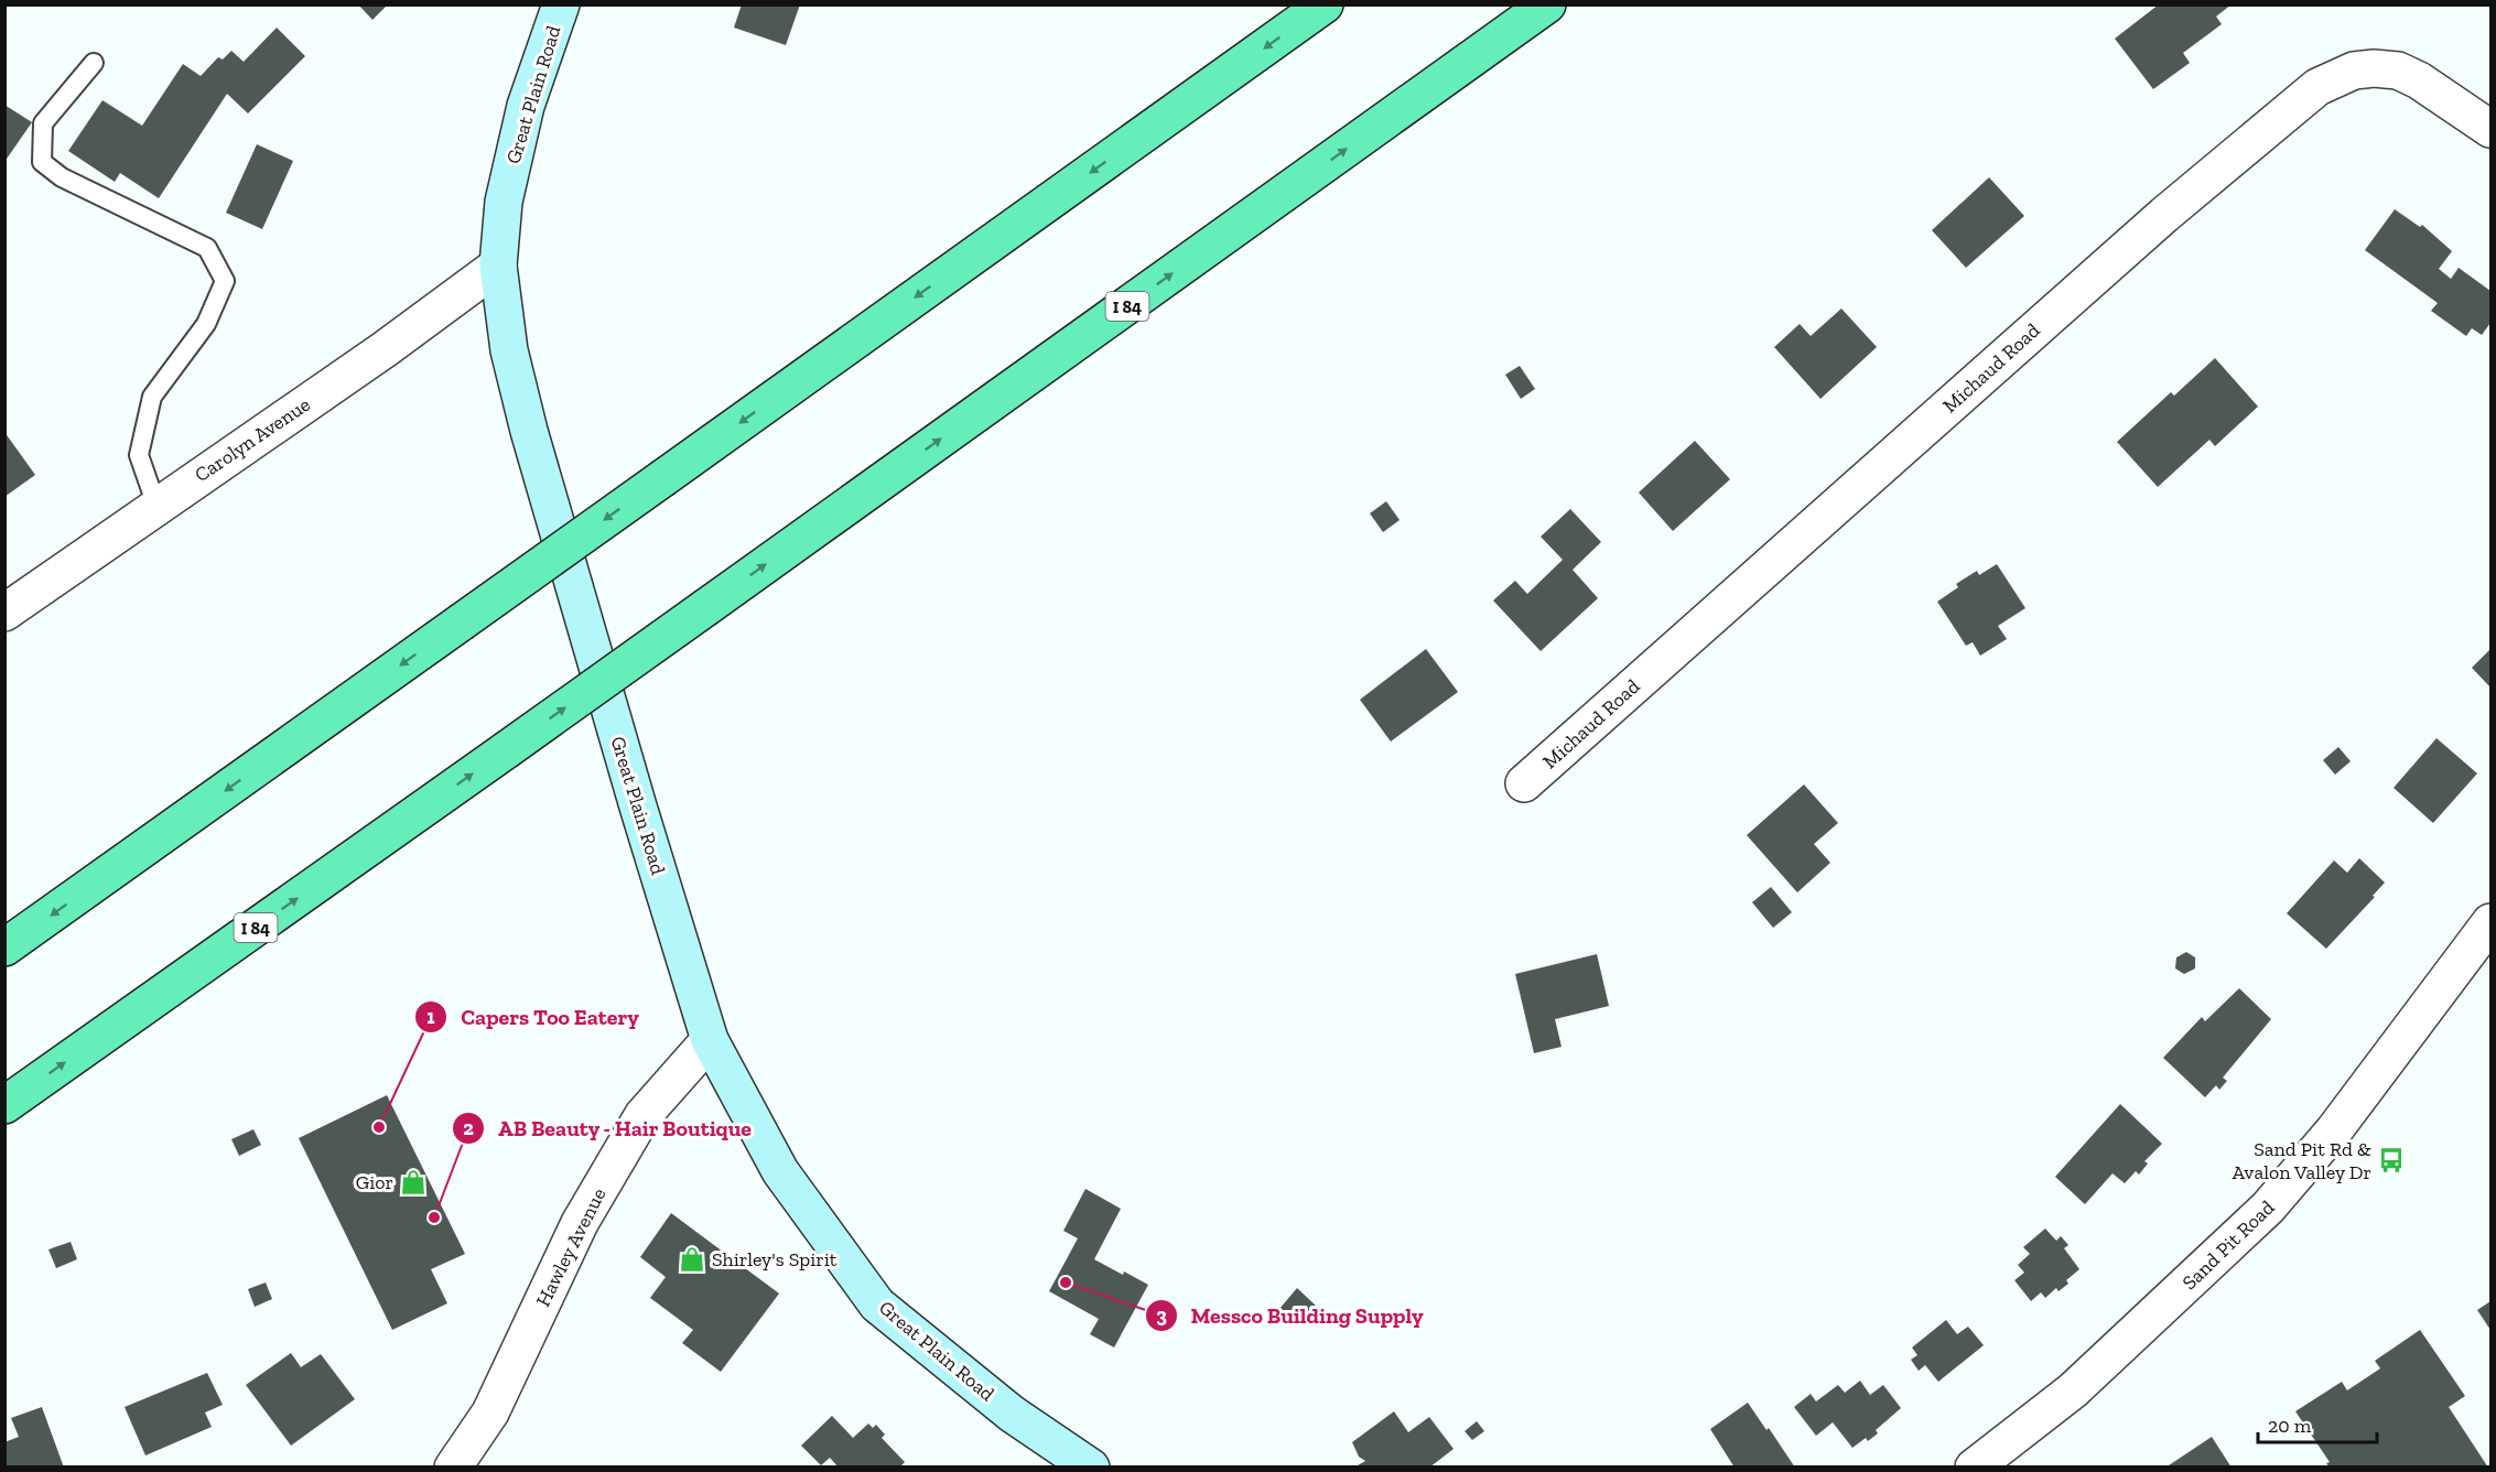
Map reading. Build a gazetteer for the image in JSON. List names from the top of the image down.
{
  "streets": {
    "highway": ["I 84"],
    "main road": ["Great Plain Road"],
    "street": [
      "Michaud Road",
      "Carolyn Avenue",
      "Sand Pit Road",
      "Hawley Avenue"
    ]
  },
  "crossings": [
    ["Great Plain Road", "Carolyn Avenue"],
    ["Great Plain Road", "Hawley Avenue"]
  ],
  "places": {
    "other": ["Capers Too Eatery", "AB Beauty - Hair Boutique", "Messco Building Supply"],
    "bus stop": ["Sand Pit Rd & Avalon Valley Dr"],
    "shop": ["Gior", "Shirley's Spirit"]
  },
  "scale_bar": "20 m"
}
